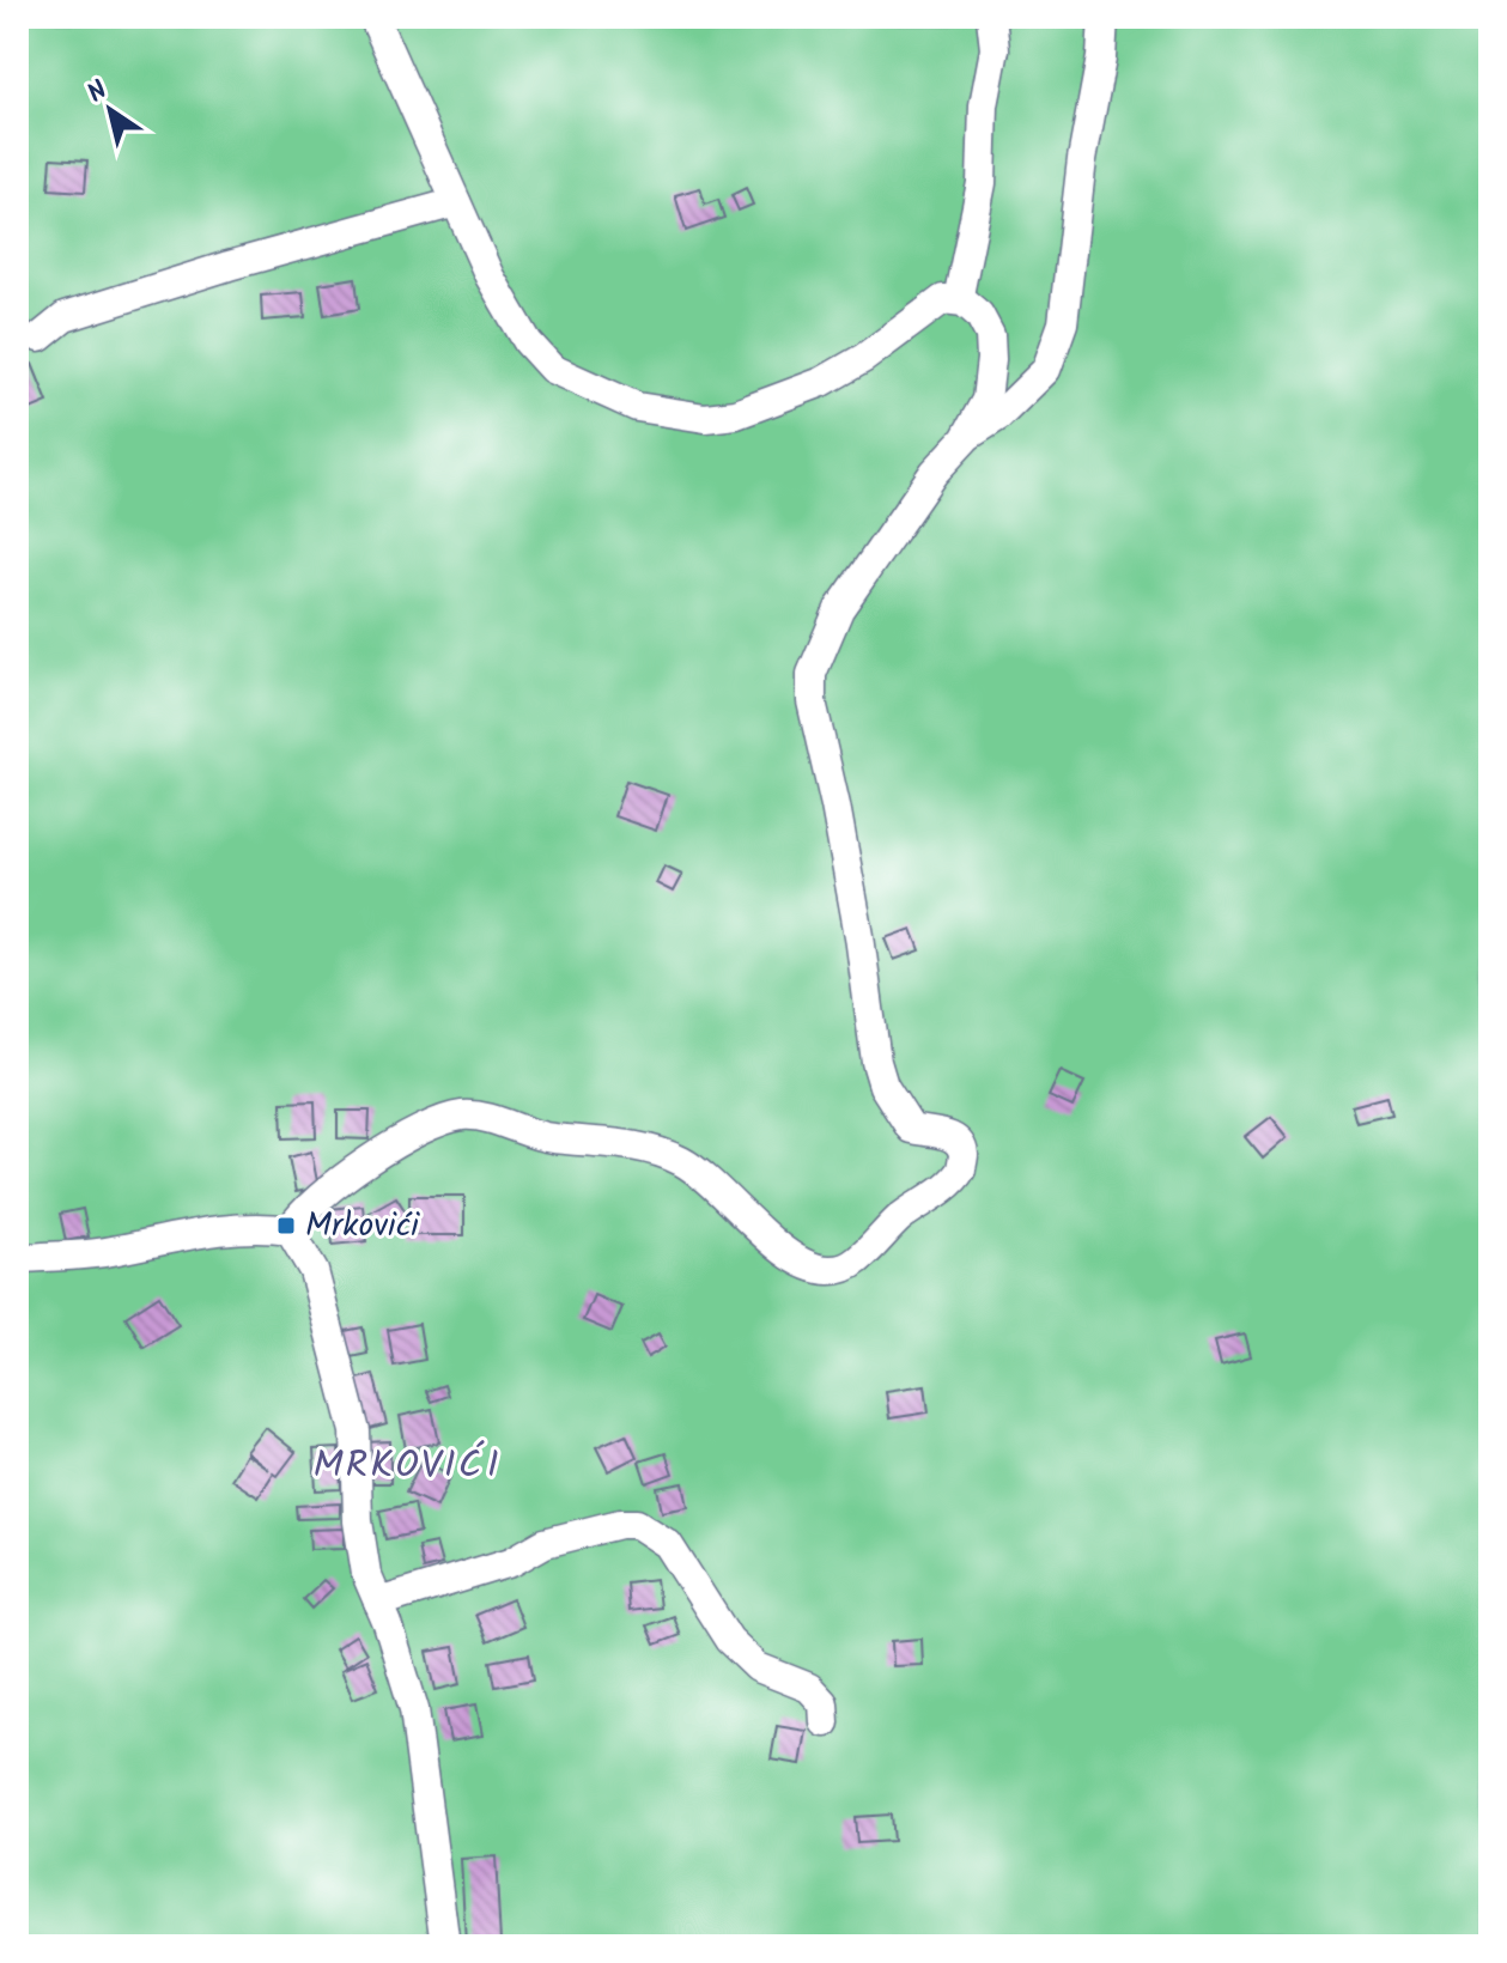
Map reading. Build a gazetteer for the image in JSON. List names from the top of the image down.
{
  "districts": ["MRKOVIĆI"],
  "places": {
    "transit": ["Mrkovići"]
  },
  "north": "top left"
}
